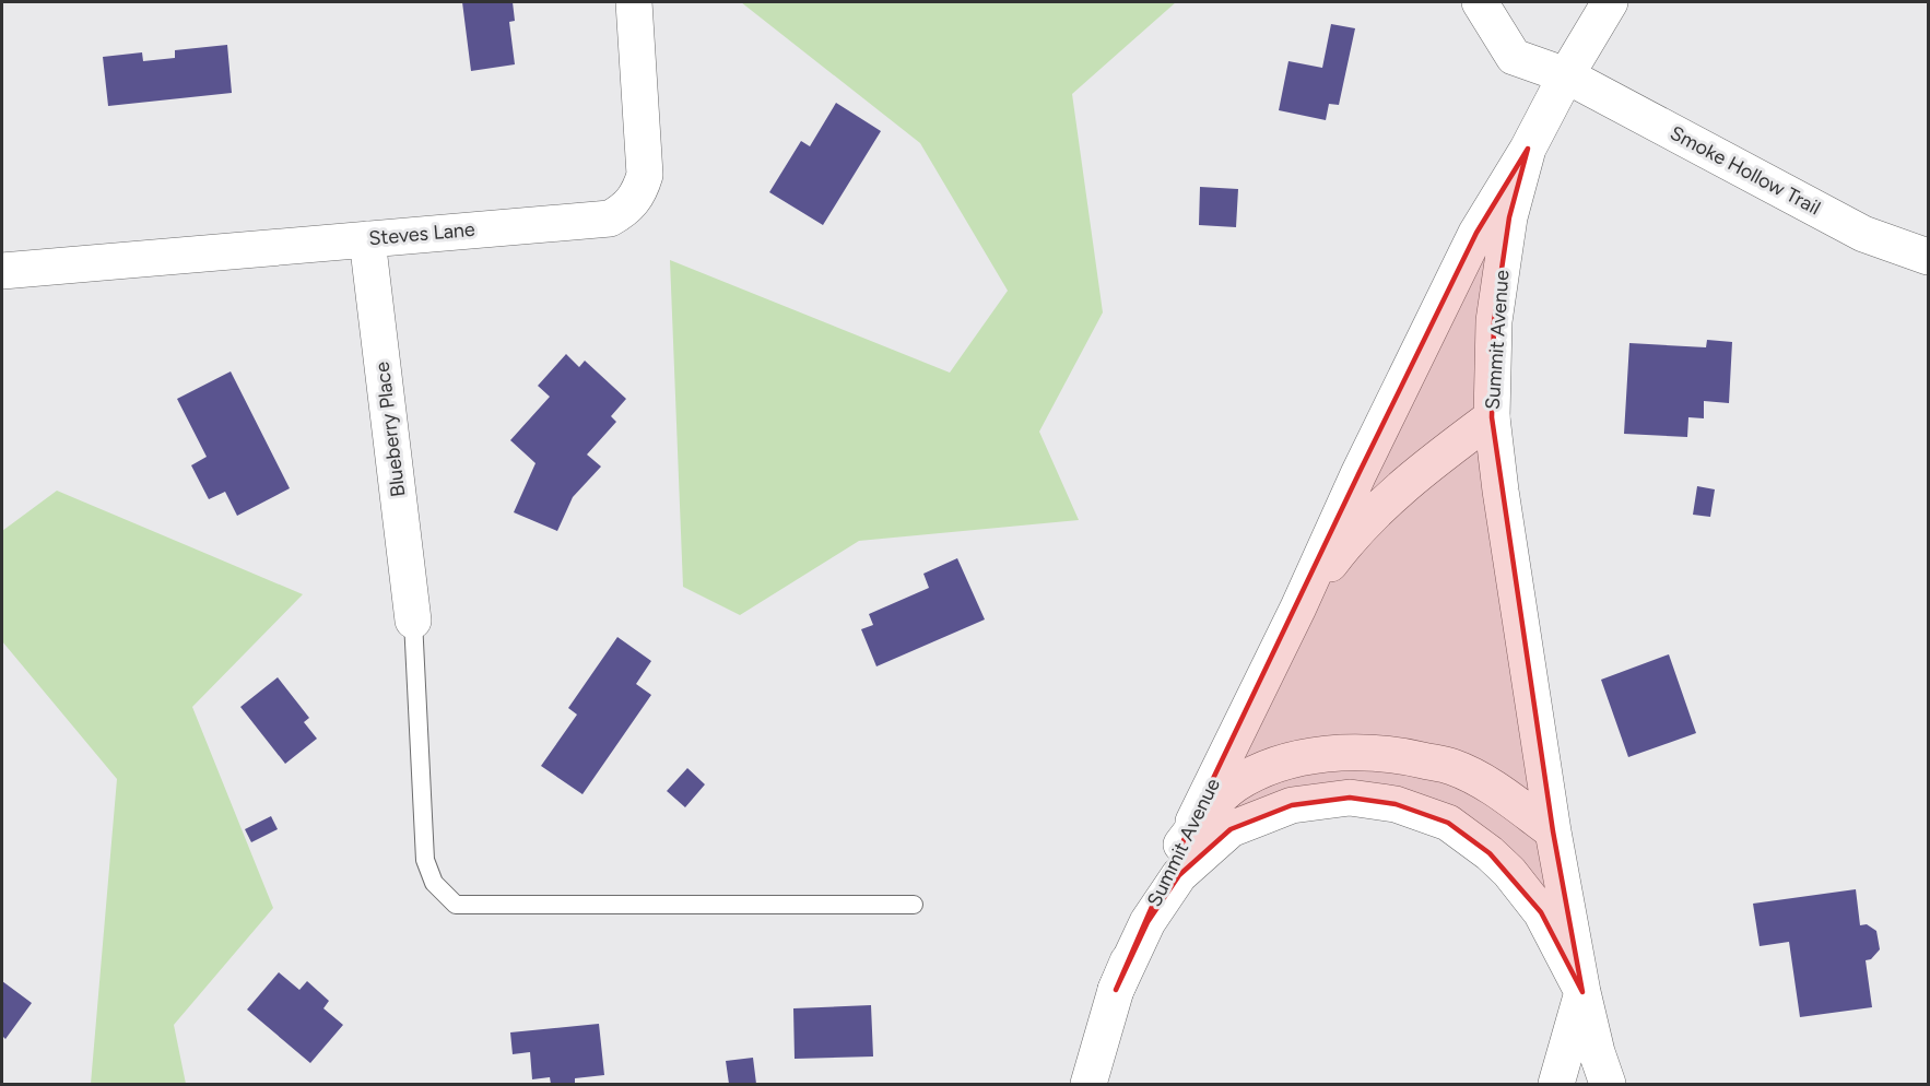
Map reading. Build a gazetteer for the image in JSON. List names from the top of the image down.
{
  "streets": {
    "main road": [
      "Smoke Hollow Trail",
      "Steves Lane",
      "Summit Avenue",
      "Blueberry Place"
    ]
  },
  "crossings": [
    ["Smoke Hollow Trail", "Summit Avenue"],
    ["Steves Lane", "Blueberry Place"]
  ]
}
